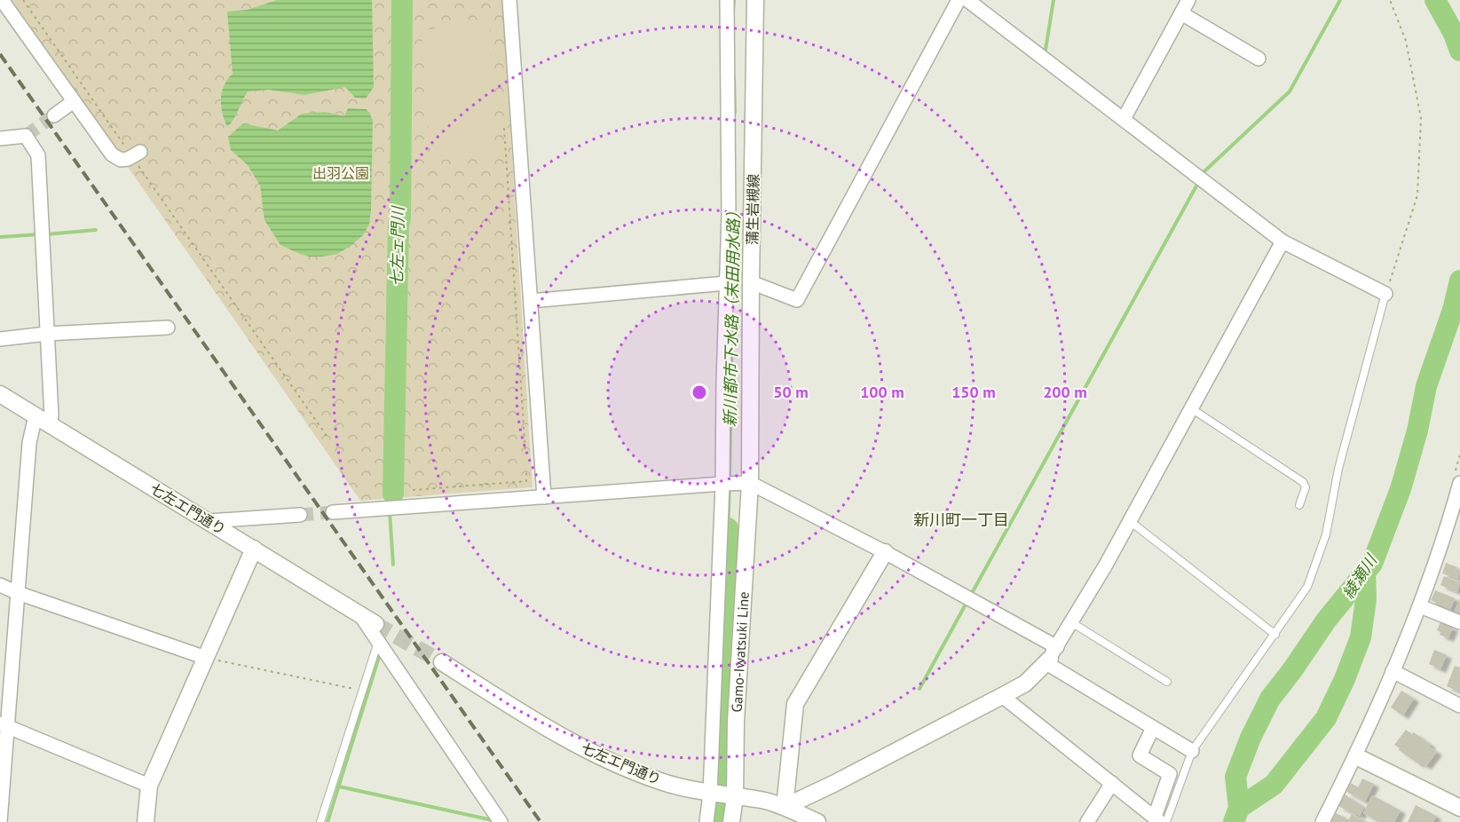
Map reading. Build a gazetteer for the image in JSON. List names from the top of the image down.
{
  "streets": {
    "street": ["蒲生岩槻線", "七左エ門通り", "Gamo-Iwatsuki Line"]
  },
  "crossings": [
    ["蒲生岩槻線", "Gamo-Iwatsuki Line"],
    ["七左エ門通り", "Gamo-Iwatsuki Line"]
  ],
  "districts": ["新川町一丁目"],
  "water": ["七左ェ門川", "新川都市下水路（末田用水路）", "綾瀬川"],
  "parks": ["出羽公園"],
  "rings": [
    "50 m",
    "100 m",
    "150 m",
    "200 m"
  ]
}
